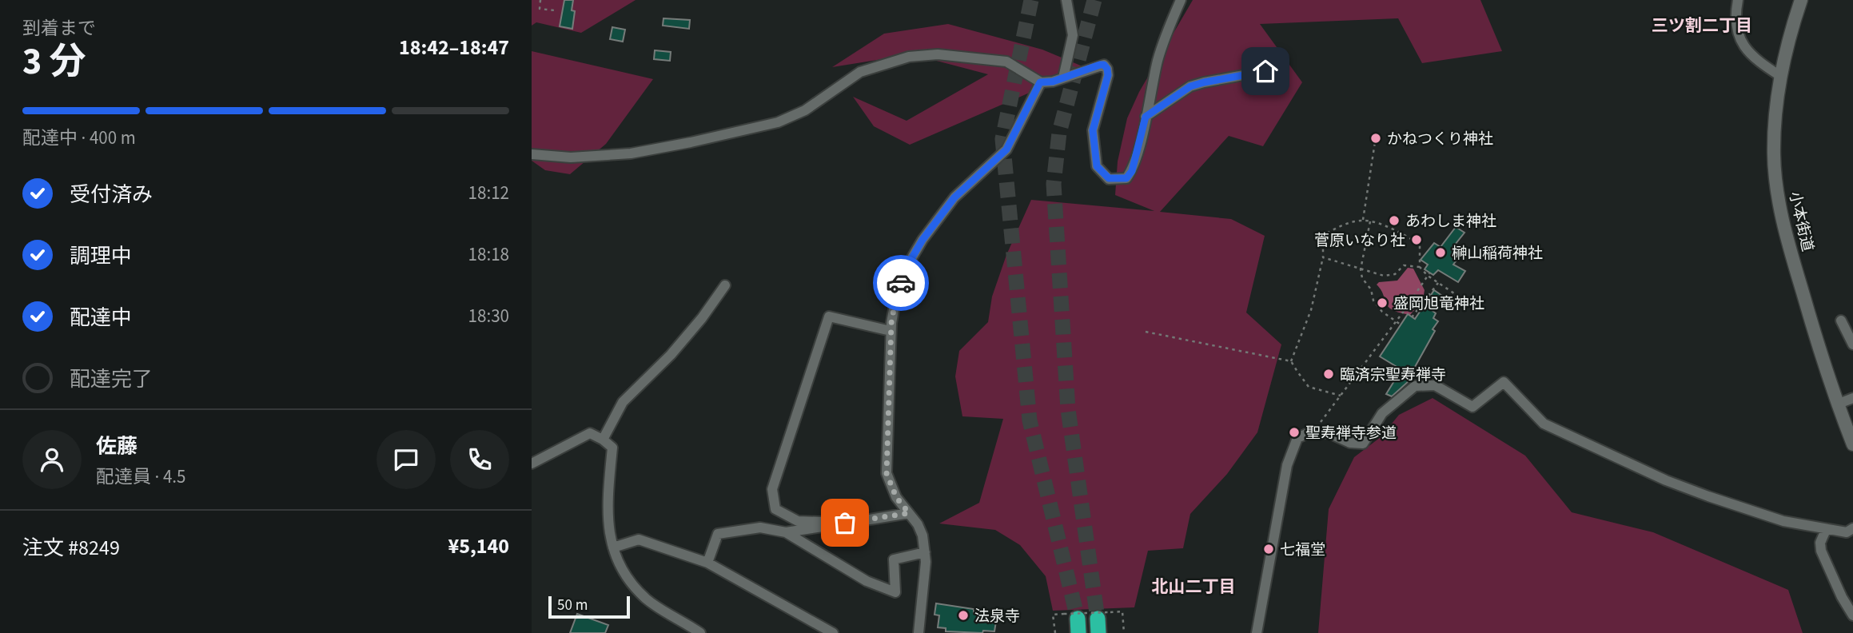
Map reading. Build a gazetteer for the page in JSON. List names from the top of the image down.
{
  "streets": {
    "street": ["小本街道"]
  },
  "districts": ["三ツ割二丁目", "北山二丁目"],
  "places": [
    "かねつくり神社",
    "あわしま神社",
    "菅原いなり社",
    "榊山稲荷神社",
    "盛岡旭竜神社",
    "臨済宗聖寿禅寺",
    "聖寿禅寺参道",
    "七福堂",
    "法泉寺"
  ],
  "scale_bar": "50 m",
  "page": {
    "heading": ["3 分", "到着まで", "18:42–18:47"],
    "panel": [
      "佐藤",
      "配達員 · 4.5",
      "注文 #8249",
      "¥5,140"
    ],
    "bar": "配達中 · 400 m",
    "list": [
      ["受付済み", "18:12"],
      ["調理中", "18:18"],
      ["配達中", "18:30"],
      "配達完了"
    ],
    "scale": "50 m"
  }
}
